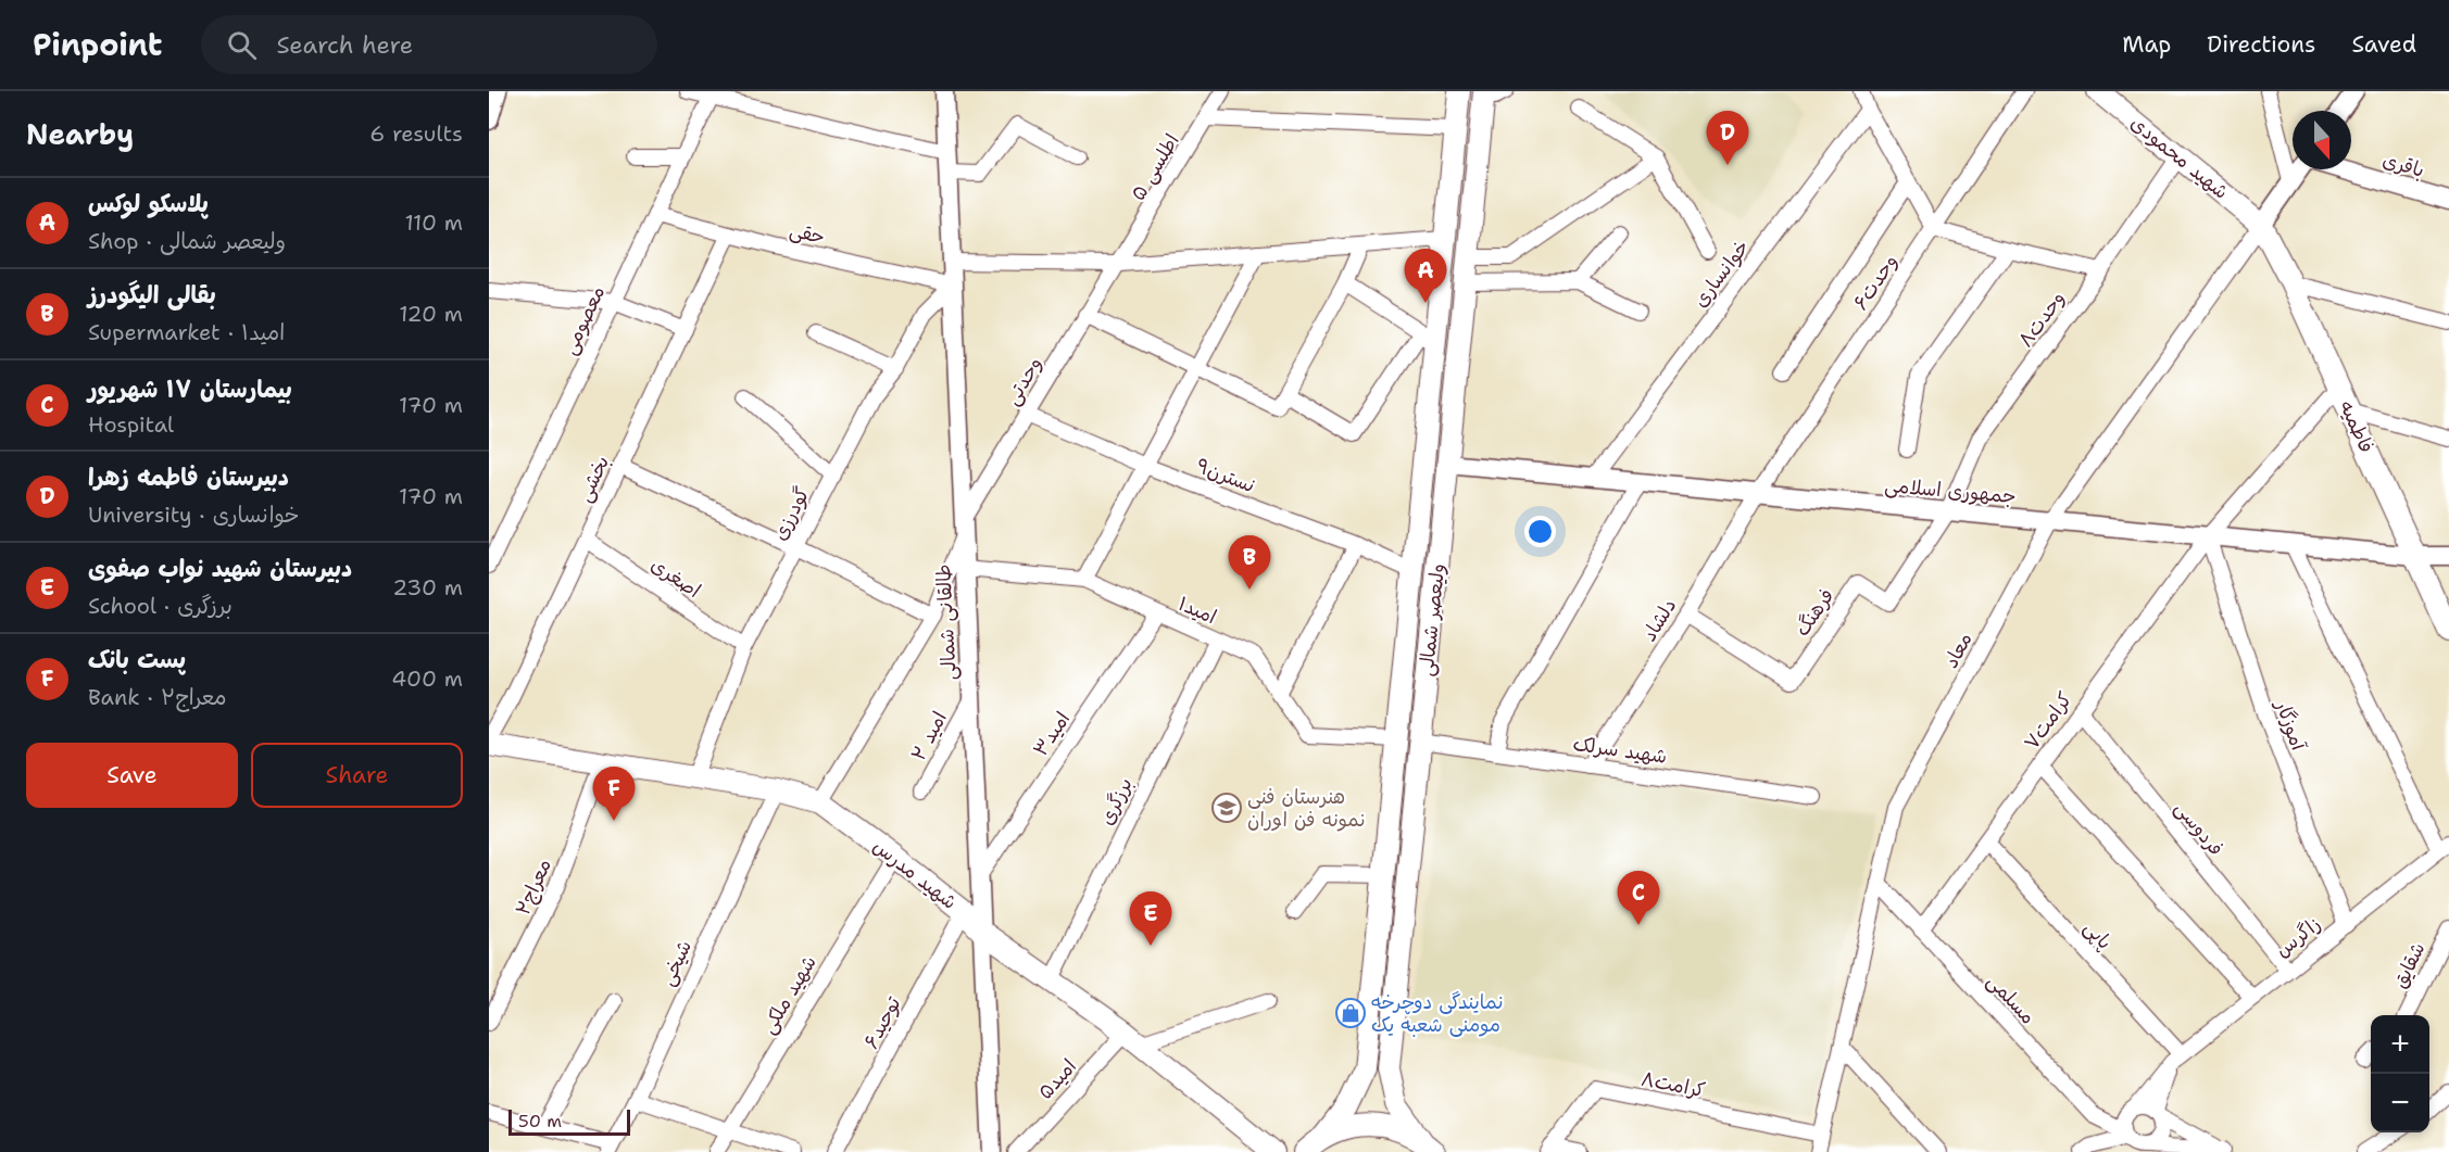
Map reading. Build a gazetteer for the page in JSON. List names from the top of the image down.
{
  "streets": {
    "main road": [
      "شهید محمودی",
      "فاطمیه",
      "ولیعصر شمالی",
      "شهید مدرس"
    ],
    "street": [
      "باقری",
      "اطلسی ۵",
      "حقی",
      "خوانساری",
      "وحدت۶",
      "وحدت۸",
      "معصومی",
      "وحدتی",
      "نسترن۹",
      "بخشی",
      "جمهوری اسلامی",
      "گودرزی",
      "اصغری",
      "امید۱",
      "فرهنگ",
      "دلشاد",
      "طالقانی شمالی",
      "معاد",
      "کرامت۷",
      "آموزگار",
      "امید۳",
      "امید ۲",
      "شهید سرلک",
      "برزگری",
      "فردوسی",
      "معراج۲",
      "پاپی",
      "زاگرس",
      "شیخی",
      "شقایق",
      "شهید ملکی",
      "مسلمی",
      "توحید۶",
      "امید۵",
      "کرامت۸"
    ]
  },
  "crossings": [
    ["شهید محمودی", "وحدت۸"],
    ["شهید محمودی", "فاطمیه"],
    ["شهید محمودی", "معاد"],
    ["اطلسی ۵", "وحدتی"],
    ["حقی", "معصومی"],
    ["حقی", "بخشی"],
    ["حقی", "گودرزی"],
    ["حقی", "طالقانی شمالی"],
    ["خوانساری", "جمهوری اسلامی"],
    ["وحدت۶", "جمهوری اسلامی"],
    ["وحدت۶", "دلشاد"],
    ["وحدت۸", "جمهوری اسلامی"],
    ["وحدت۸", "فرهنگ"],
    ["وحدتی", "نسترن۹"],
    ["وحدتی", "طالقانی شمالی"],
    ["وحدتی", "شهید مدرس"],
    ["فاطمیه", "جمهوری اسلامی"],
    ["فاطمیه", "معاد"],
    ["فاطمیه", "کرامت۷"],
    ["نسترن۹", "ولیعصر شمالی"],
    ["بخشی", "اصغری"],
    ["جمهوری اسلامی", "فرهنگ"],
    ["جمهوری اسلامی", "ولیعصر شمالی"],
    ["جمهوری اسلامی", "دلشاد"],
    ["جمهوری اسلامی", "معاد"],
    ["جمهوری اسلامی", "کرامت۷"],
    ["جمهوری اسلامی", "آموزگار"],
    ["گودرزی", "اصغری"],
    ["گودرزی", "طالقانی شمالی"],
    ["گودرزی", "شهید مدرس"],
    ["امید۱", "ولیعصر شمالی"],
    ["امید۱", "طالقانی شمالی"],
    ["امید۱", "امید۳"],
    ["امید۱", "برزگری"],
    ["فرهنگ", "دلشاد"],
    ["ولیعصر شمالی", "شهید سرلک"],
    ["دلشاد", "شهید سرلک"],
    ["طالقانی شمالی", "امید۳"],
    ["طالقانی شمالی", "امید ۲"],
    ["طالقانی شمالی", "شهید مدرس"],
    ["معاد", "مسلمی"],
    ["معاد", "کرامت۸"],
    ["کرامت۷", "آموزگار"],
    ["کرامت۷", "فردوسی"],
    ["کرامت۷", "پاپی"],
    ["کرامت۷", "مسلمی"],
    ["آموزگار", "زاگرس"],
    ["برزگری", "شهید مدرس"],
    ["فردوسی", "زاگرس"],
    ["شهید مدرس", "معراج۲"],
    ["شهید مدرس", "شیخی"],
    ["شهید مدرس", "شهید ملکی"],
    ["شهید مدرس", "توحید۶"],
    ["شهید مدرس", "امید۵"],
    ["پاپی", "زاگرس"],
    ["زاگرس", "مسلمی"]
  ],
  "places": {
    "school or university": ["هنرستان فنی نمونه فن اوران"],
    "shop": ["نمایندگی دوچرخه مومنی شعبه یک"]
  },
  "scale_bar": "50 m",
  "north": "bottom",
  "page": {
    "header": "Pinpoint",
    "search": "Search here",
    "nav": ["Map", "Directions", "Saved"],
    "heading": ["Nearby", "6 results"],
    "pins": [
      "D",
      "A",
      "B",
      "F",
      "C",
      "E"
    ],
    "list": [
      {
        "mark": "A",
        "name": "پلاسکو لوکس",
        "note": "Shop · ولیعصر شمالی",
        "value": "110 m"
      },
      {
        "mark": "B",
        "name": "بقالی الیگودرز",
        "note": "Supermarket · امید۱",
        "value": "120 m"
      },
      {
        "mark": "C",
        "name": "بیمارستان ۱۷ شهریور",
        "note": "Hospital",
        "value": "170 m"
      },
      {
        "mark": "D",
        "name": "دبیرستان فاطمه زهرا",
        "note": "University · خوانساری",
        "value": "170 m"
      },
      {
        "mark": "E",
        "name": "دبیرستان شهید نواب صفوی",
        "note": "School · برزگری",
        "value": "230 m"
      },
      {
        "mark": "F",
        "name": "پست بانک",
        "note": "Bank · معراج۲",
        "value": "400 m"
      }
    ],
    "buttons": ["Save", "Share"],
    "map_buttons": ["+", "−"],
    "scale": "50 m"
  }
}
